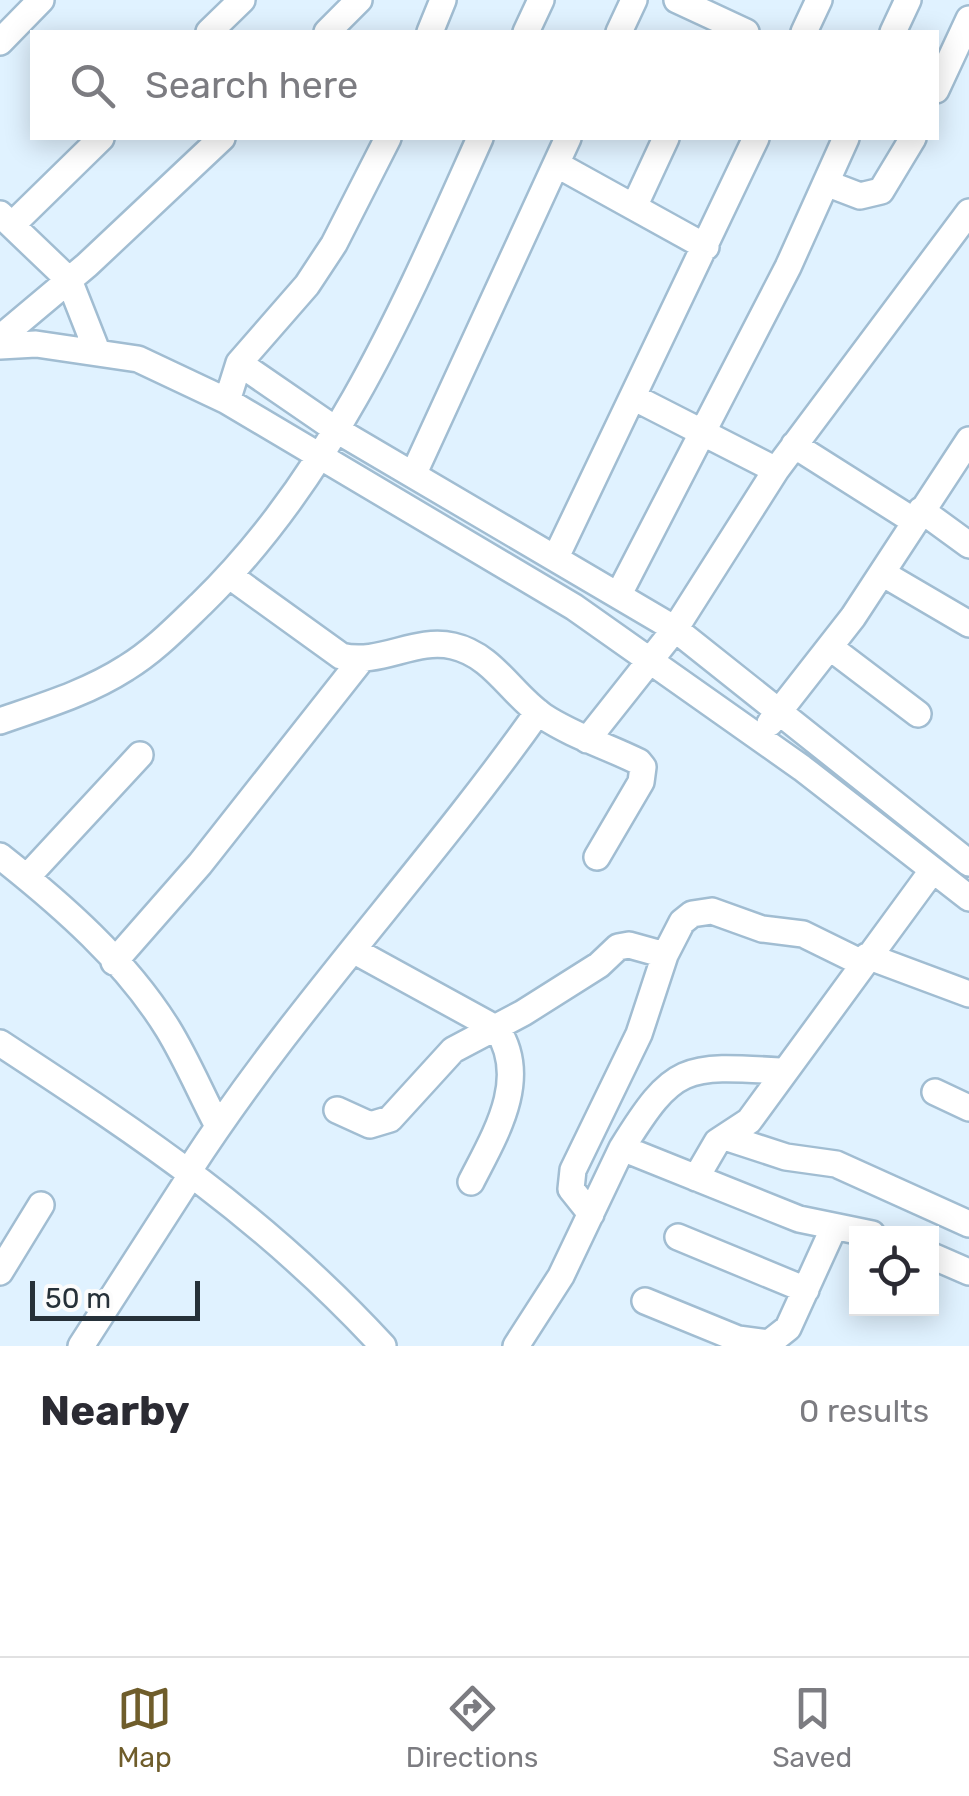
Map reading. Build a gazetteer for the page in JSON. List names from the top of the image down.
{
  "scale_bar": "50 m",
  "page": {
    "search": "Search here",
    "scale": "50 m",
    "heading": ["Nearby", "0 results"],
    "nav": ["Map", "Directions", "Saved"]
  }
}
